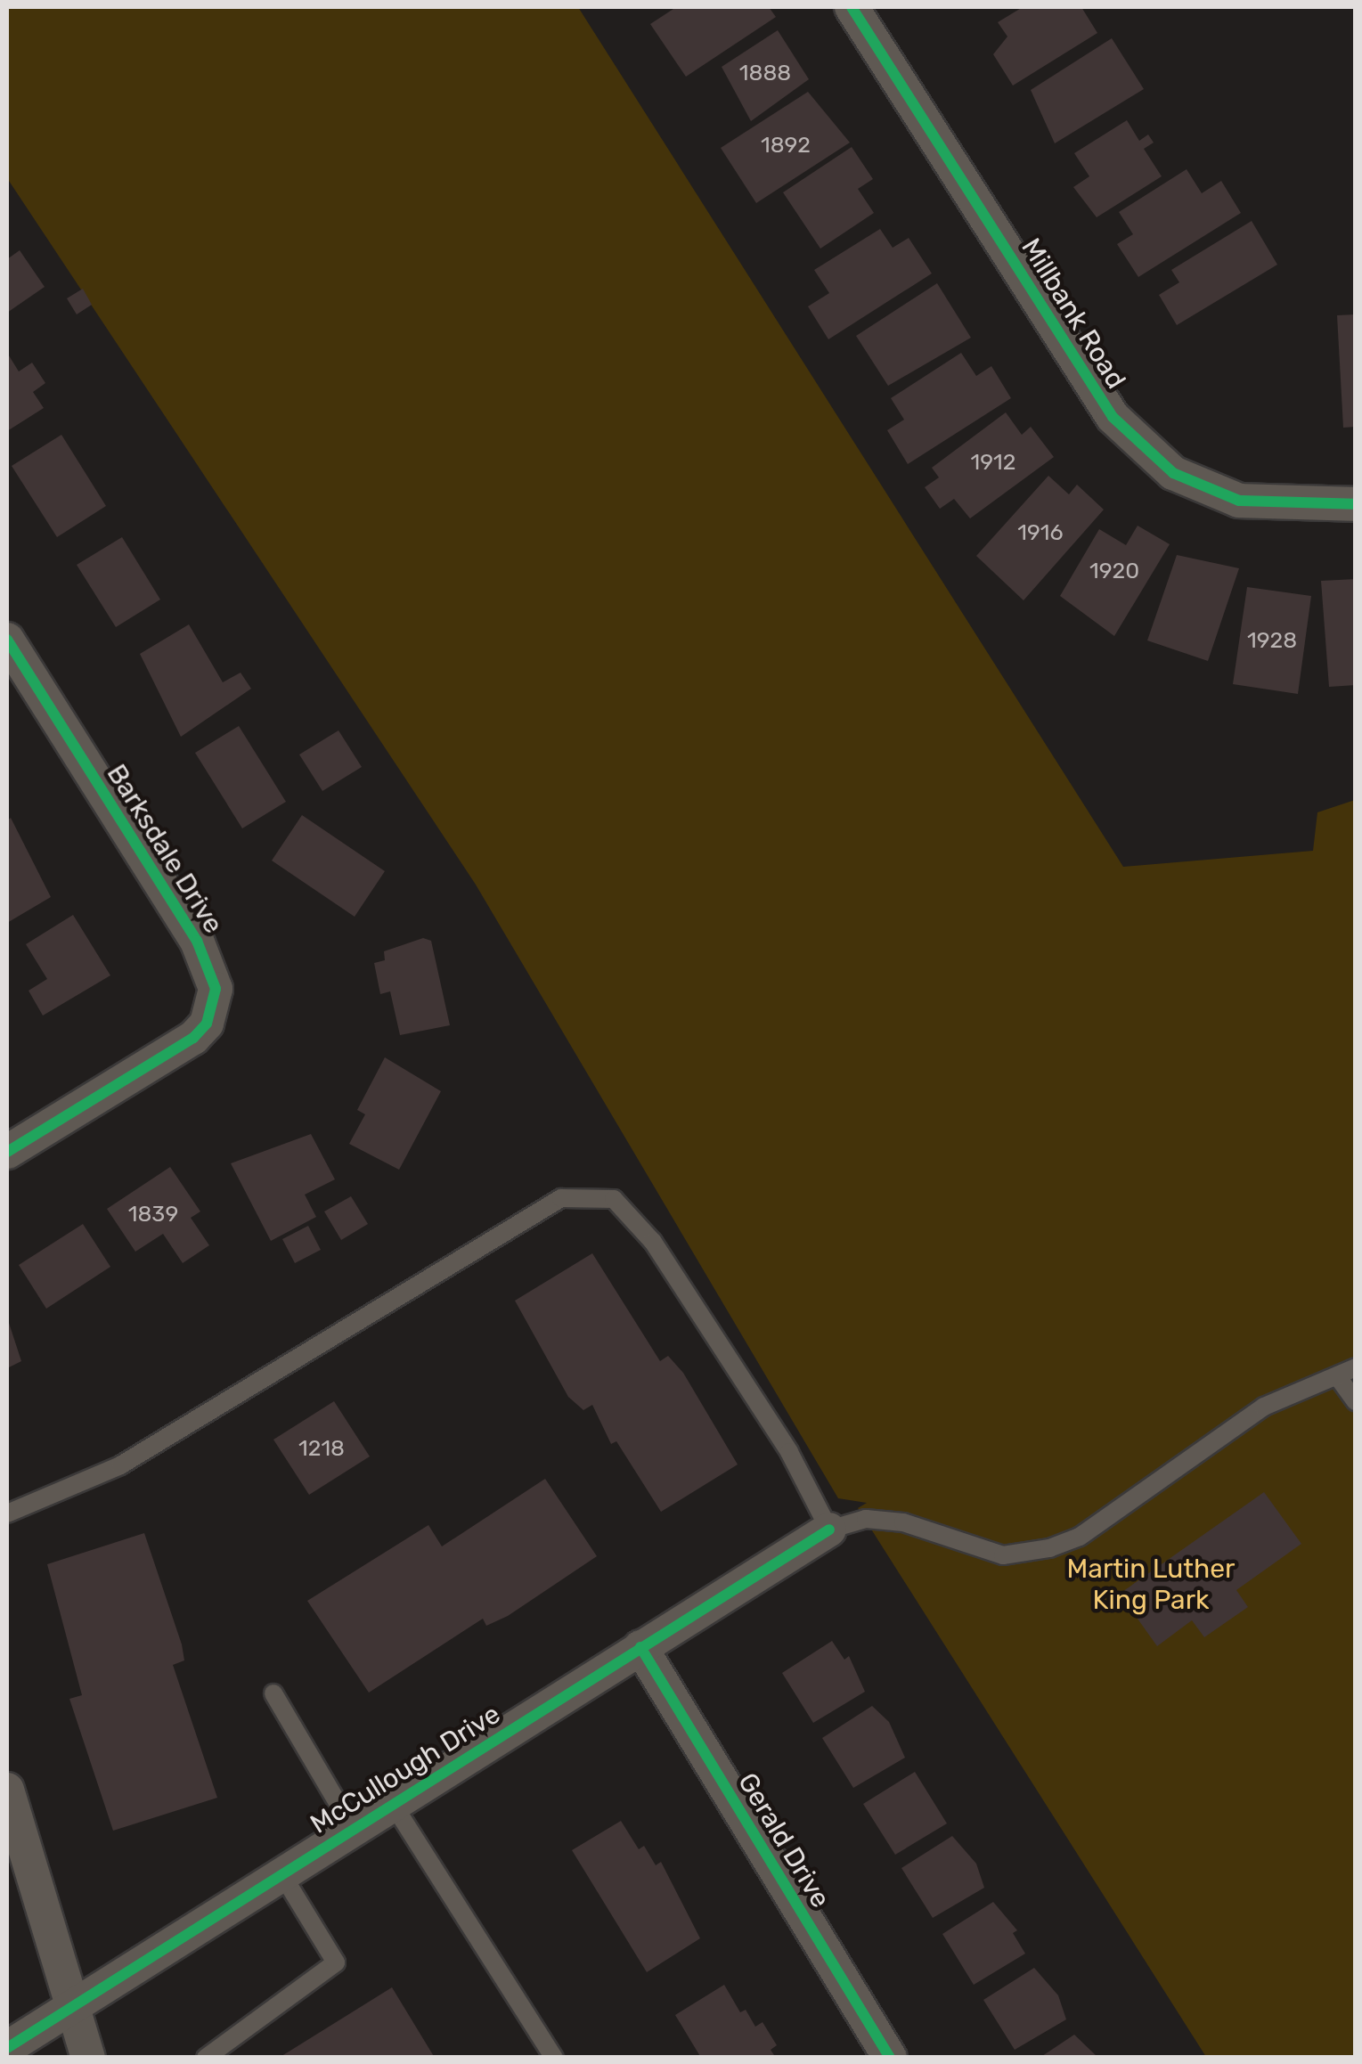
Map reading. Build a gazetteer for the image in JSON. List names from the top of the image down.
{
  "streets": {
    "street": [
      "Millbank Road",
      "Barksdale Drive",
      "McCullough Drive",
      "Gerald Drive"
    ]
  },
  "crossings": [
    ["McCullough Drive", "Gerald Drive"]
  ],
  "parks": ["Martin Luther King Park"],
  "house_numbers": [
    "1888",
    "1892",
    "1912",
    "1916",
    "1920",
    "1928",
    "1839",
    "1218"
  ]
}
